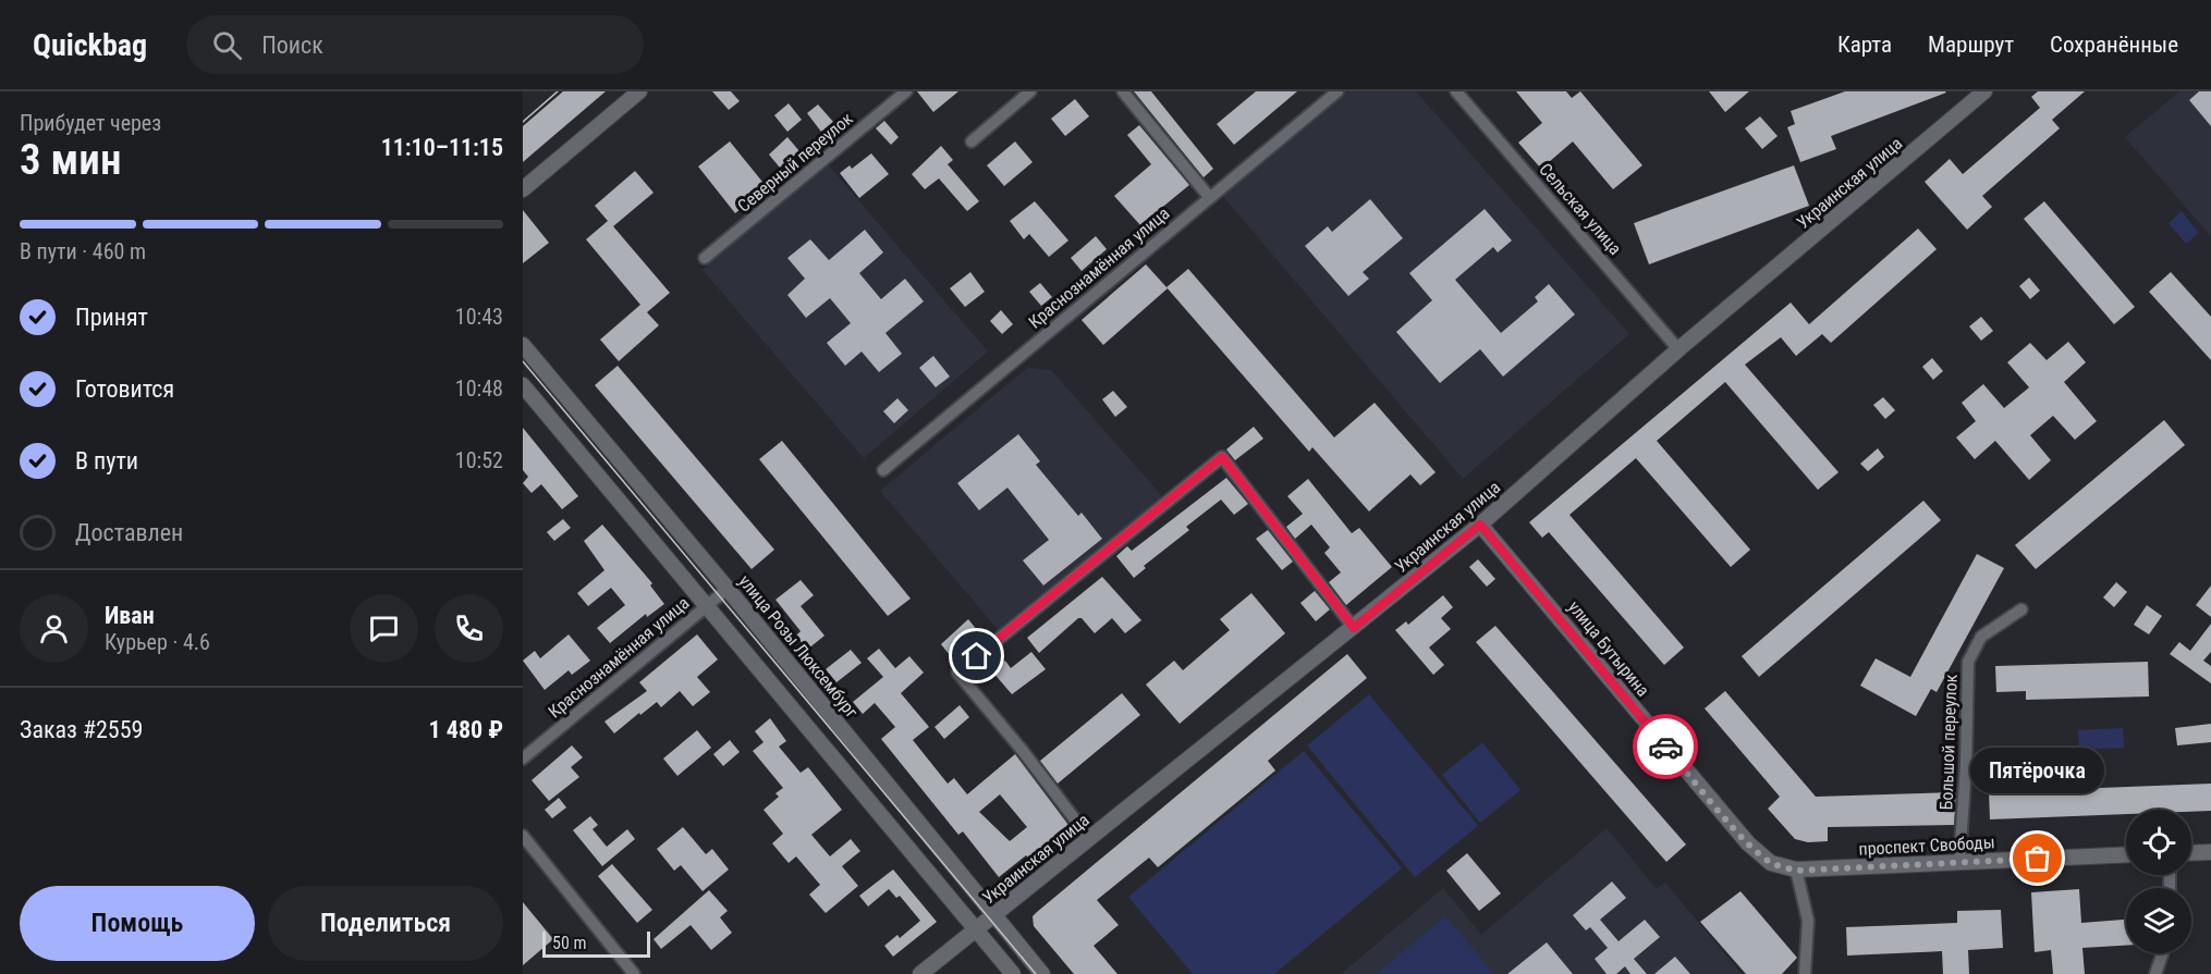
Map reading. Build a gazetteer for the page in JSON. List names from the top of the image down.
{
  "streets": {
    "street": [
      "Северный переулок",
      "Украинская улица",
      "Сельская улица",
      "Краснознамённая улица",
      "улица Розы Люксембург",
      "улица Бутырина",
      "Большой переулок",
      "проспект Свободы"
    ]
  },
  "crossings": [
    ["Украинская улица", "Сельская улица"],
    ["Украинская улица", "улица Розы Люксембург"],
    ["Украинская улица", "улица Бутырина"],
    ["Краснознамённая улица", "улица Розы Люксембург"],
    ["улица Бутырина", "проспект Свободы"],
    ["Большой переулок", "проспект Свободы"]
  ],
  "places": ["Пятёрочка"],
  "scale_bar": "50 m",
  "page": {
    "header": "Quickbag",
    "search": "Поиск",
    "nav": ["Карта", "Маршрут", "Сохранённые"],
    "heading": ["3 мин", "Прибудет через", "11:10–11:15"],
    "panel": [
      "Иван",
      "Курьер · 4.6",
      "Заказ #2559",
      "1 480 ₽"
    ],
    "bar": "В пути · 460 m",
    "list": [
      ["Принят", "10:43"],
      ["Готовится", "10:48"],
      ["В пути", "10:52"],
      "Доставлен"
    ],
    "bubble": "Пятёрочка",
    "buttons": ["Помощь", "Поделиться"],
    "scale": "50 m"
  }
}
